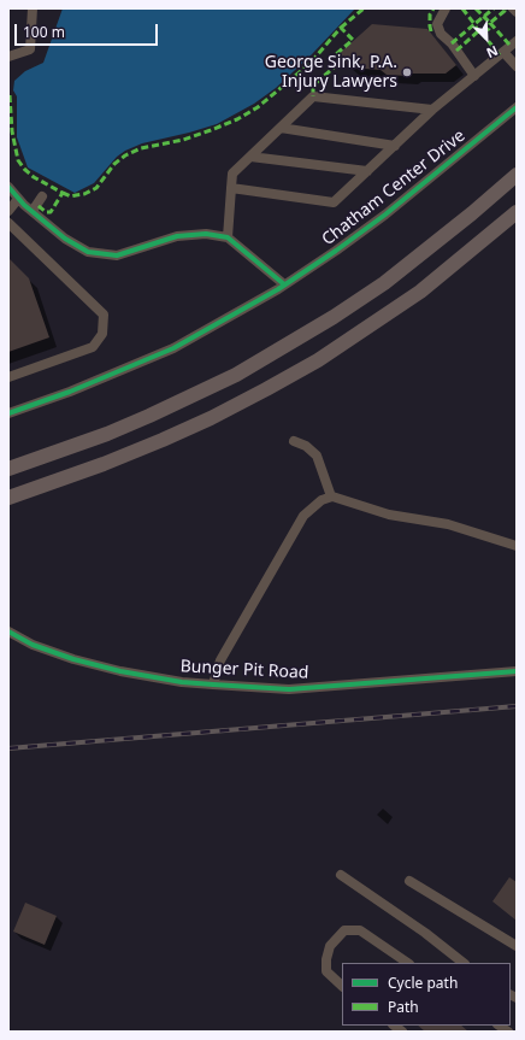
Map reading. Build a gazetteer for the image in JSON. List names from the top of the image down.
{
  "streets": {
    "street": ["Chatham Center Drive", "Bunger Pit Road"]
  },
  "places": ["George Sink, P.A. Injury Lawyers"],
  "legend": ["Cycle path", "Path"],
  "scale_bar": "100 m",
  "north": "bottom right"
}
